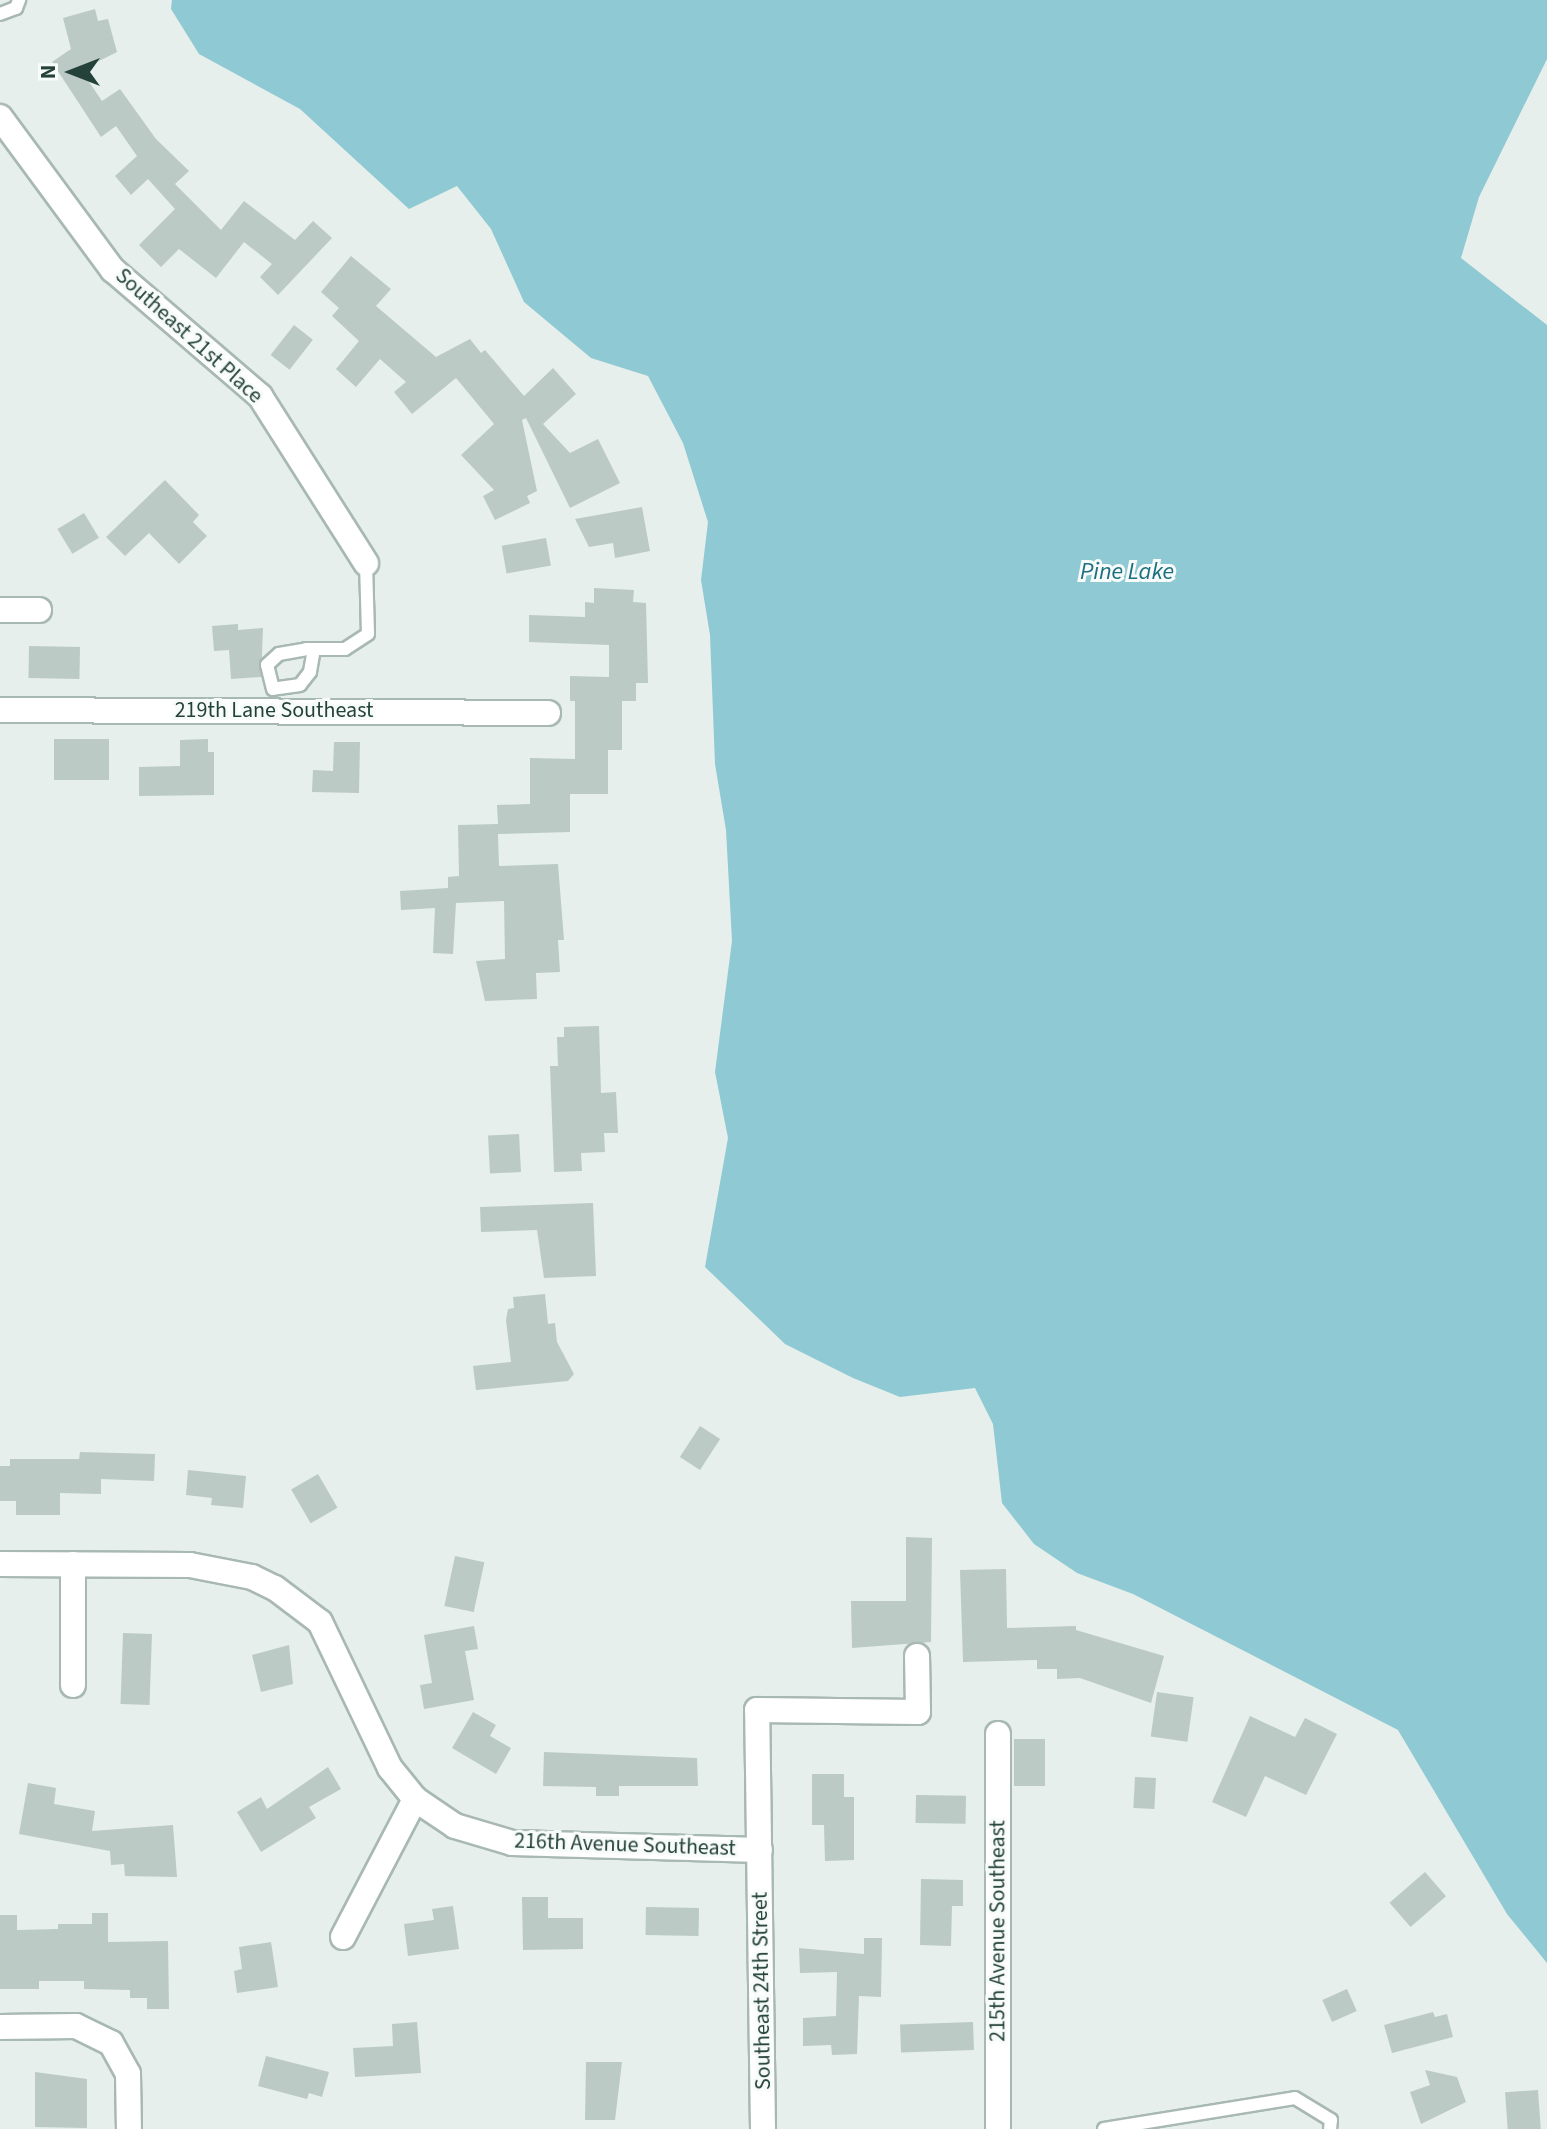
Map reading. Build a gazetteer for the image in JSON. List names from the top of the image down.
{
  "streets": {
    "street": [
      "Southeast 21st Place",
      "219th Lane Southeast",
      "216th Avenue Southeast",
      "215th Avenue Southeast",
      "Southeast 24th Street"
    ]
  },
  "crossings": [
    ["216th Avenue Southeast", "Southeast 24th Street"]
  ],
  "water": ["Pine Lake"],
  "north": "left"
}
